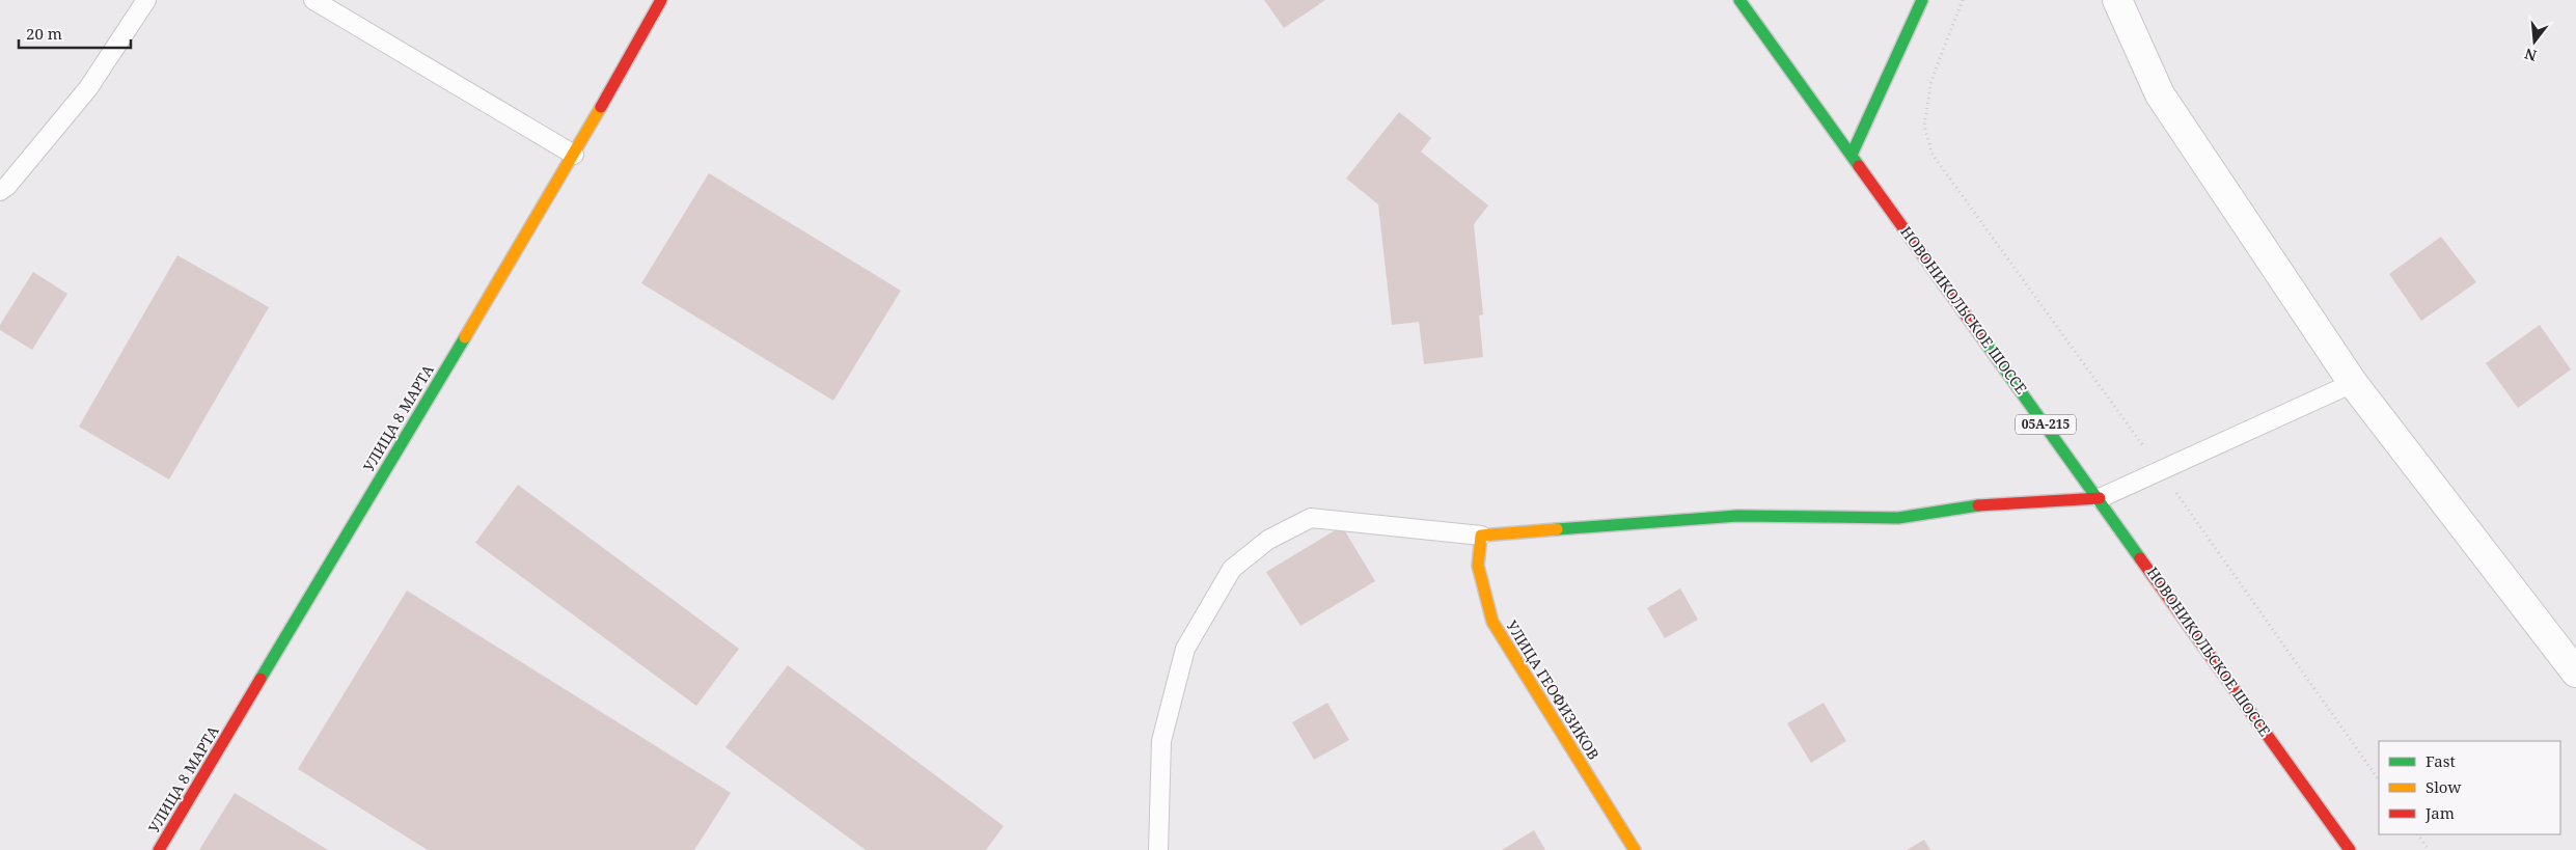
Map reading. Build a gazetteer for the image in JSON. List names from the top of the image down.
{
  "streets": {
    "main road": [
      "НОВОНИКОЛЬСКОЕ ШОССЕ",
      "УЛИЦА 8 МАРТА",
      "05А-215",
      "УЛИЦА ГЕОФИЗИКОВ"
    ]
  },
  "legend": ["Fast", "Slow", "Jam"],
  "scale_bar": "20 m",
  "north": "bottom"
}
